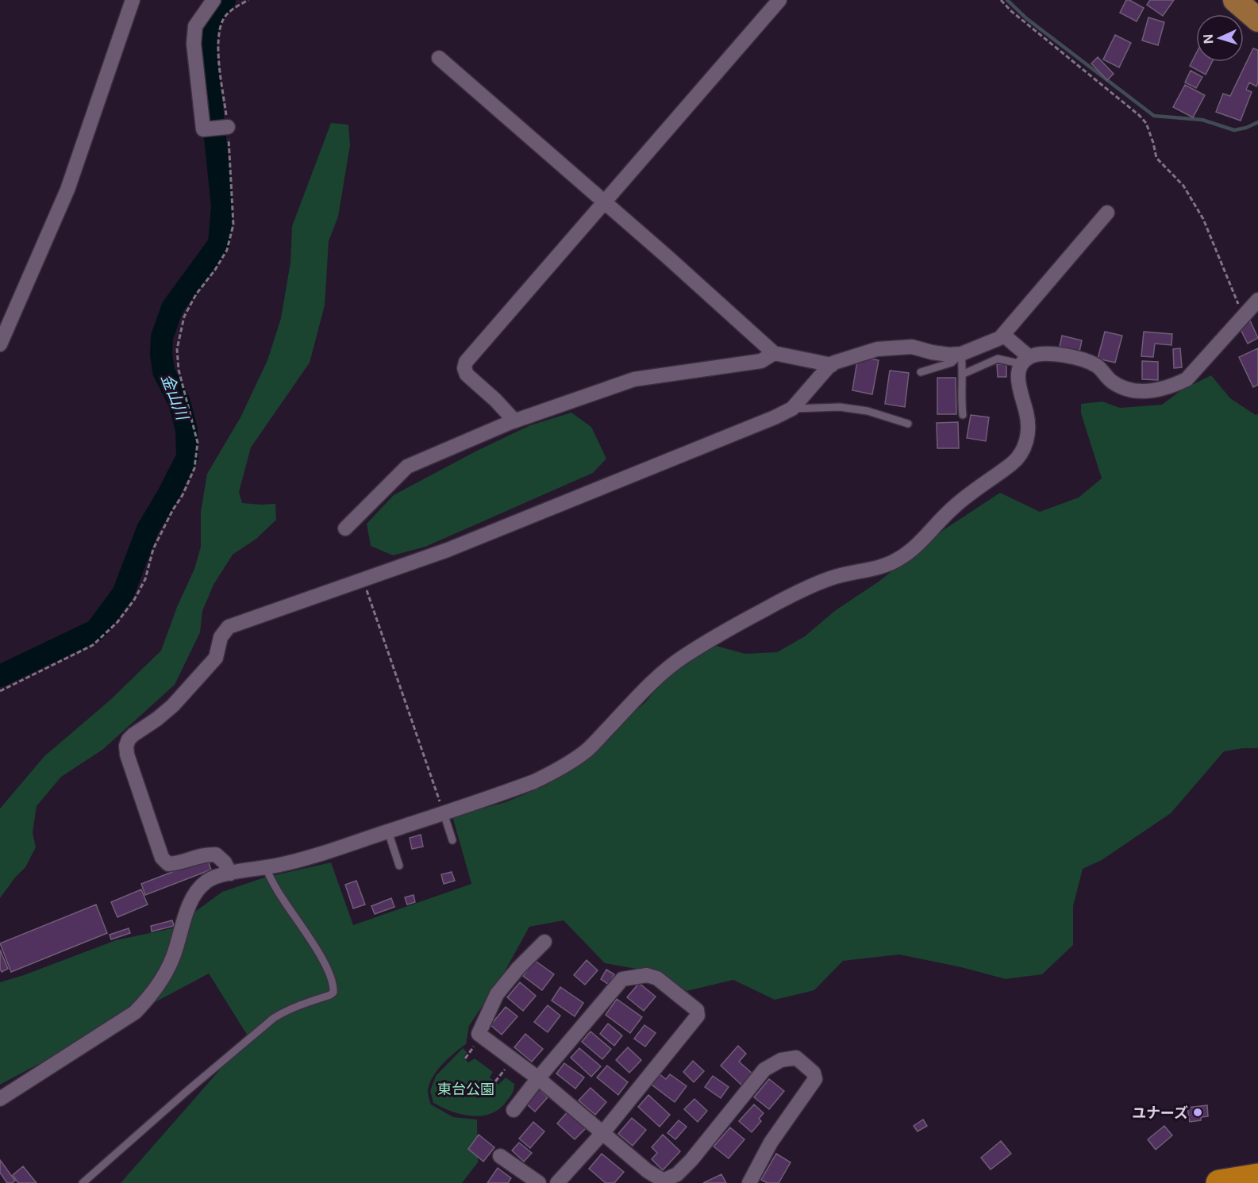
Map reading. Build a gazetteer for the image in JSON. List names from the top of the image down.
{
  "water": ["金山川"],
  "parks": ["東台公園"],
  "places": ["ユナーズ"],
  "north": "left"
}
